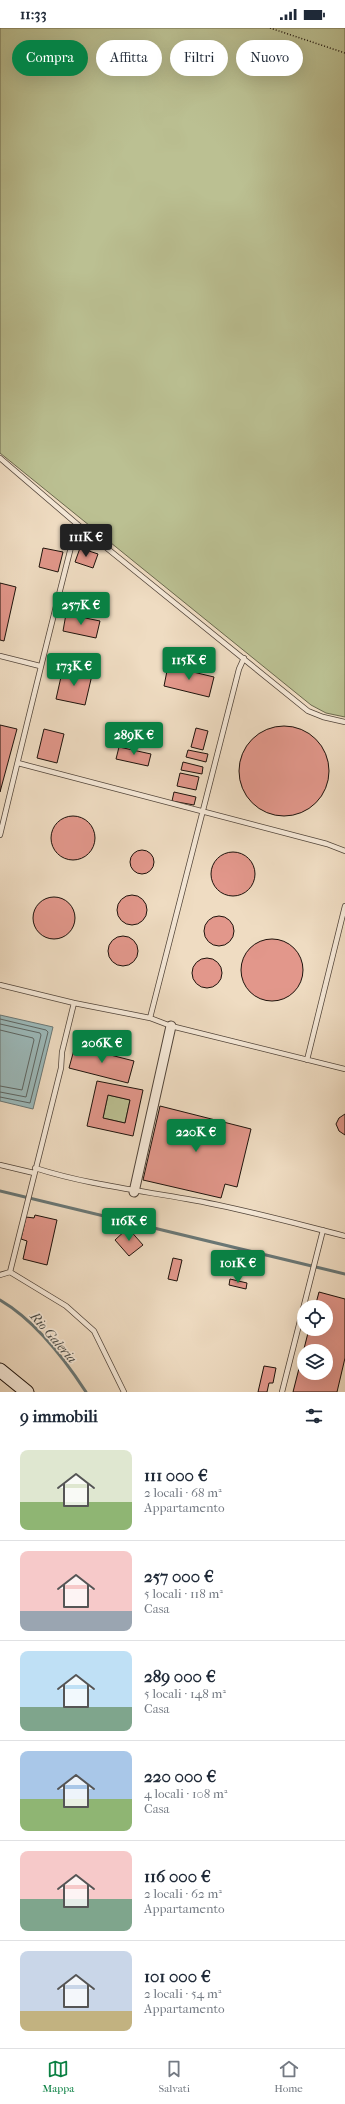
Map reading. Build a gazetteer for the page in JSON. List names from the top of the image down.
{
  "water": ["Rio Galeria"],
  "page": {
    "status": "11:33",
    "chip": [
      "Compra",
      "Affitta",
      "Filtri",
      "Nuovo"
    ],
    "price": [
      "111K €",
      "257K €",
      "115K €",
      "173K €",
      "289K €",
      "206K €",
      "220K €",
      "116K €",
      "101K €"
    ],
    "heading": "9 immobili",
    "list": [
      {
        "name": "111 000 €",
        "note": "2 locali · 68 m² · Appartamento"
      },
      {
        "name": "257 000 €",
        "note": "5 locali · 118 m² · Casa"
      },
      {
        "name": "289 000 €",
        "note": "5 locali · 148 m² · Casa"
      },
      {
        "name": "220 000 €",
        "note": "4 locali · 108 m² · Casa"
      },
      {
        "name": "116 000 €",
        "note": "2 locali · 62 m² · Appartamento"
      },
      {
        "name": "101 000 €",
        "note": "2 locali · 54 m² · Appartamento"
      }
    ],
    "tabs": ["Mappa", "Salvati", "Home"]
  }
}
